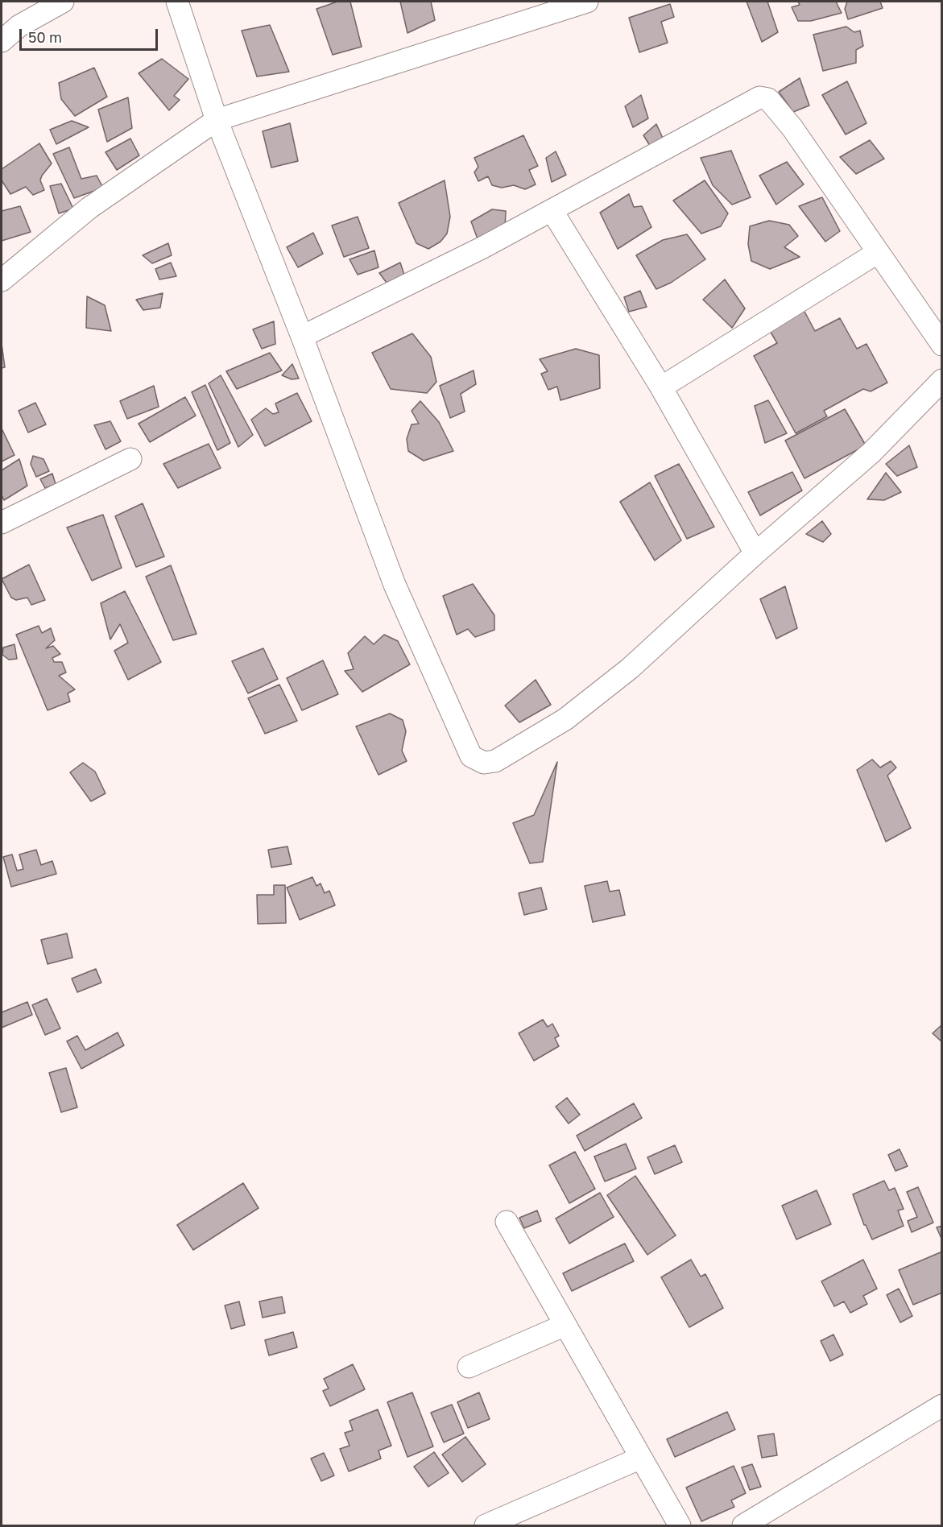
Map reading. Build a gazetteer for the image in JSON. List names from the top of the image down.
{
  "scale_bar": "50 m"
}
